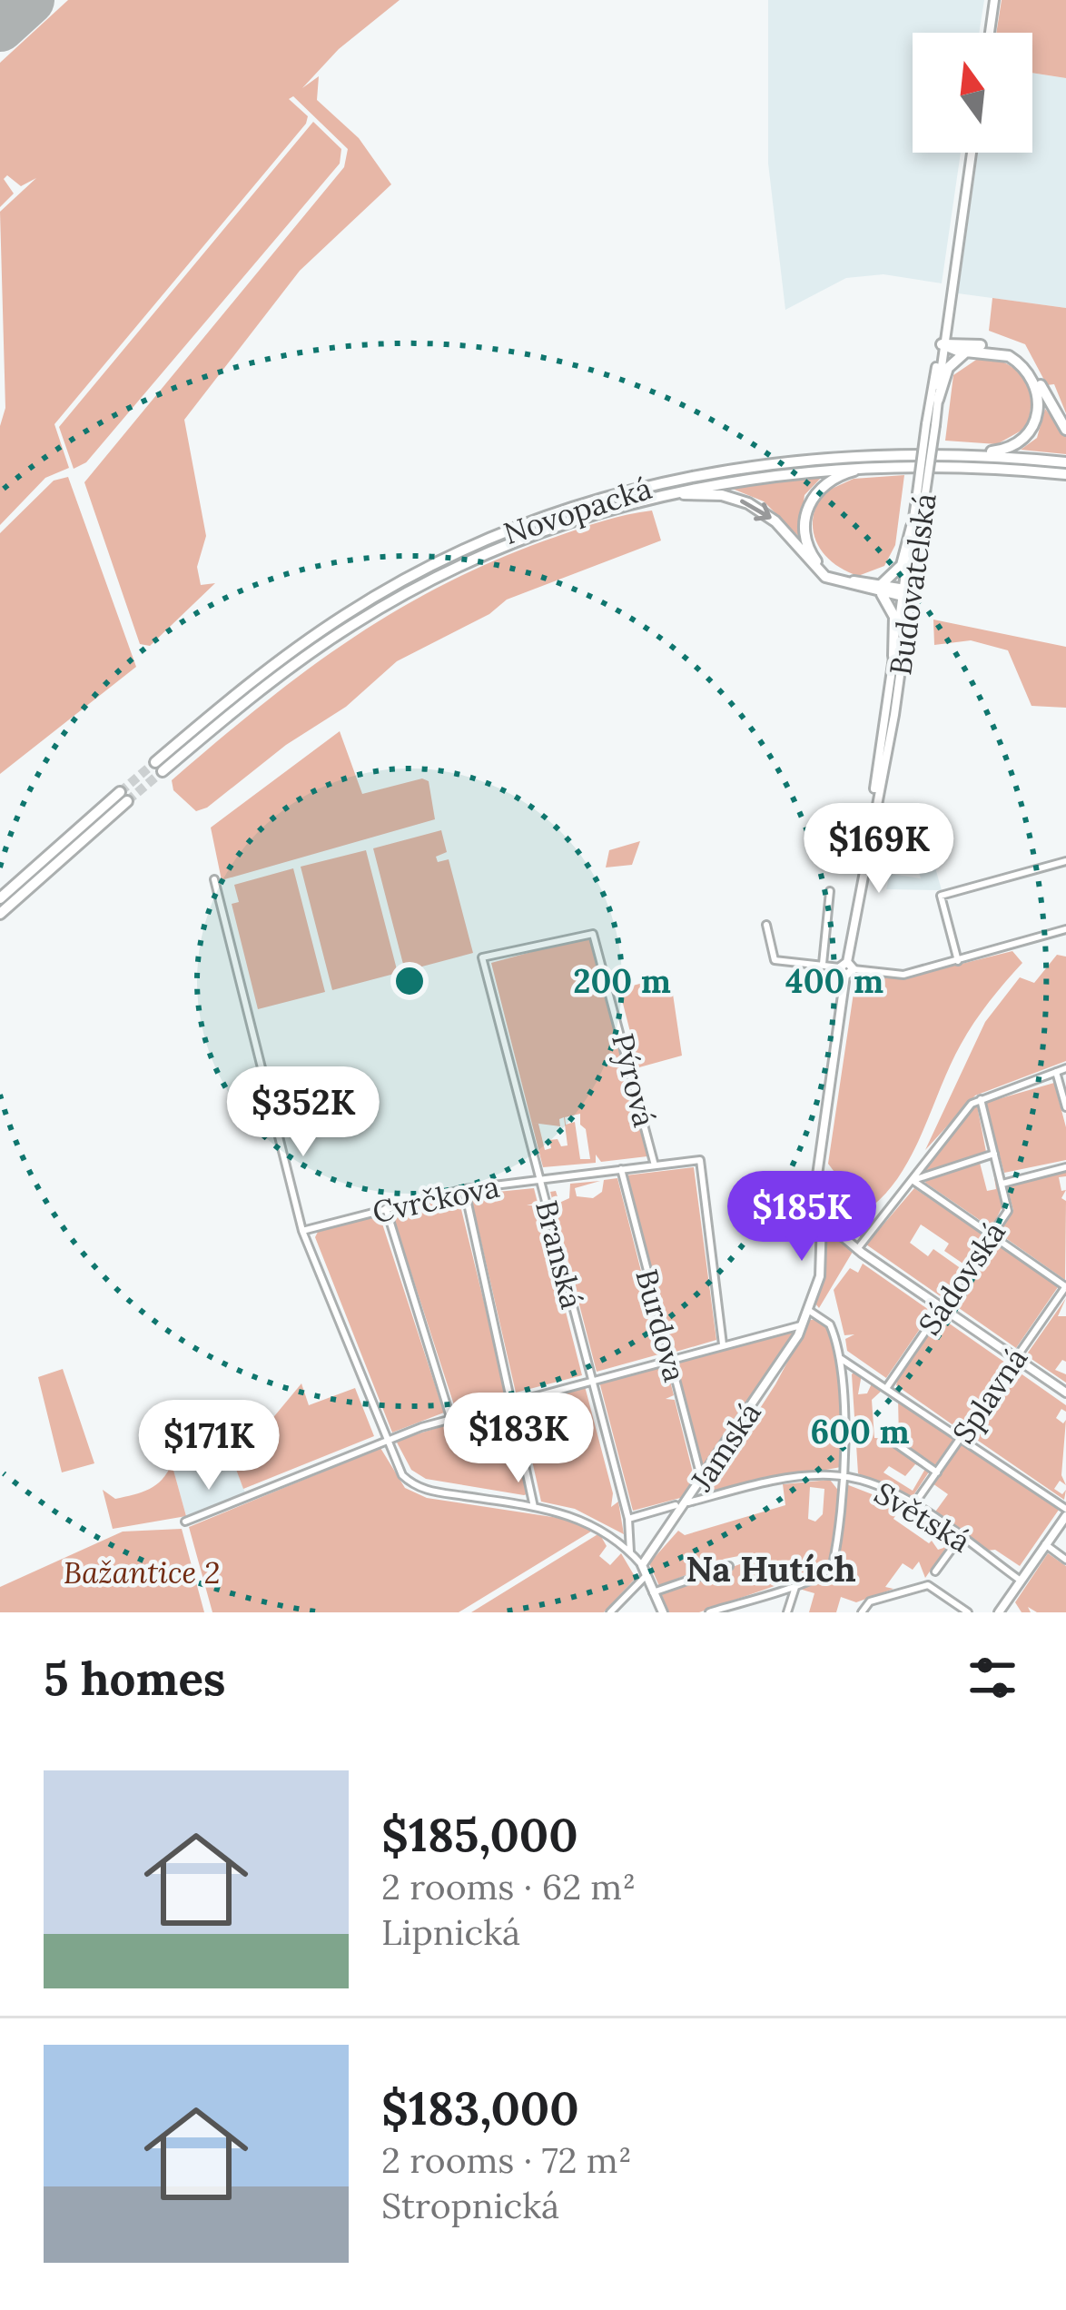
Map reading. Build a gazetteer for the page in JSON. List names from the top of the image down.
{
  "streets": {
    "highway": ["Novopacká"],
    "street": [
      "Budovatelská",
      "Pýrová",
      "Cvrčkova",
      "Branská",
      "Sádovská",
      "Burdova",
      "Splavná",
      "Jamská",
      "Světská"
    ]
  },
  "crossings": [
    ["Budovatelská", "Jamská"],
    ["Pýrová", "Cvrčkova"],
    ["Pýrová", "Branská"],
    ["Cvrčkova", "Branská"],
    ["Cvrčkova", "Burdova"],
    ["Burdova", "Jamská"],
    ["Splavná", "Světská"],
    ["Jamská", "Světská"]
  ],
  "districts": ["Na Hutích"],
  "parks": ["Bažantice 2"],
  "north": "top",
  "page": {
    "price": [
      "$169K",
      "$352K",
      "$185K",
      "$183K",
      "$171K"
    ],
    "heading": "5 homes",
    "list": [
      {
        "name": "$185,000",
        "note": "2 rooms · 62 m² · Lipnická"
      },
      {
        "name": "$183,000",
        "note": "2 rooms · 72 m² · Stropnická"
      }
    ]
  },
  "rings": ["200 m", "400 m", "600 m"]
}
